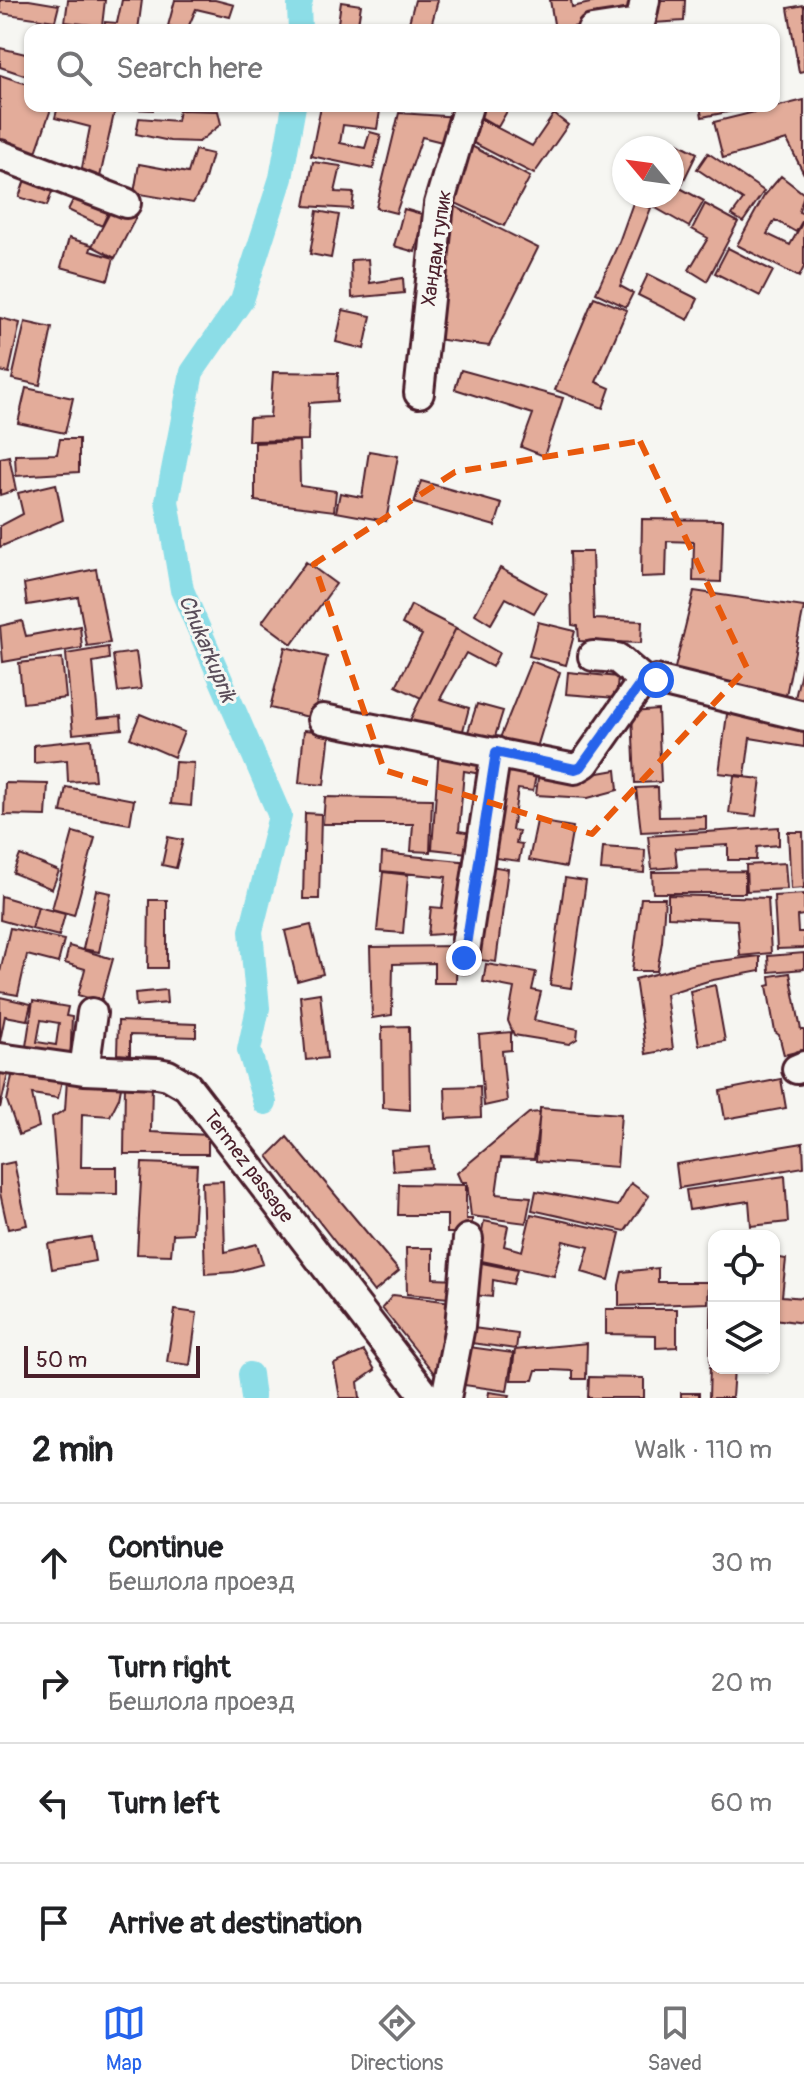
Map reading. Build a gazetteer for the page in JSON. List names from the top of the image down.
{
  "streets": {
    "street": ["Хандам тупик", "Termez passage"]
  },
  "water": ["Chukarkuprik"],
  "scale_bar": "50 m",
  "north": "top left",
  "page": {
    "search": "Search here",
    "scale": "50 m",
    "heading": ["2 min", "Walk · 110 m"],
    "list": [
      ["Continue", "Бешлола проезд", "30 m"],
      ["Turn right", "Бешлола проезд", "20 m"],
      ["Turn left", "60 m"],
      "Arrive at destination"
    ],
    "nav": ["Map", "Directions", "Saved"]
  }
}
